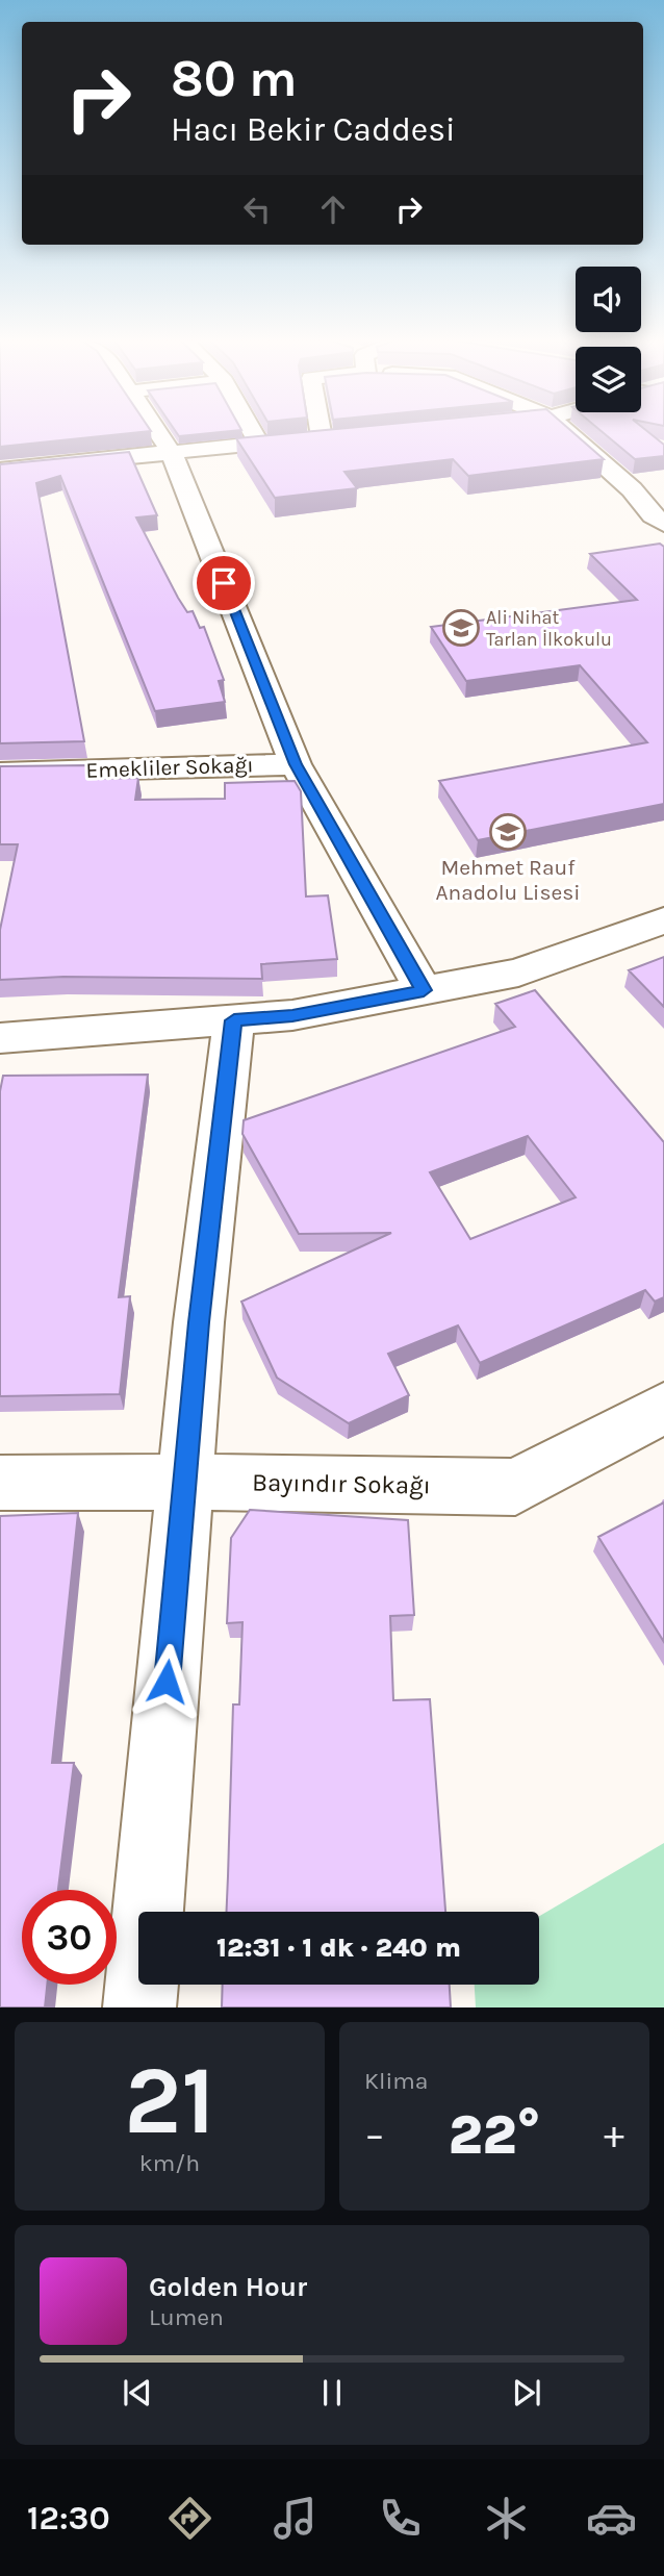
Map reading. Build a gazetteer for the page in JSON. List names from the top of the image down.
{
  "streets": {
    "street": ["Emekliler Sokağı", "Bayındır Sokağı"]
  },
  "places": {
    "school or university": ["Ali Nihat Tarlan İlkokulu", "Mehmet Rauf Anadolu Lisesi"]
  },
  "page": {
    "turn": ["80 m", "Hacı Bekir Caddesi"],
    "limit": "30",
    "trip": "12:31 · 1 dk · 240 m",
    "tile": [
      ["21", "km/h"],
      "Klima"
    ],
    "heat": ["−", "22°", "+"],
    "song": ["Golden Hour", "Lumen"],
    "tabs": "12:30"
  }
}
